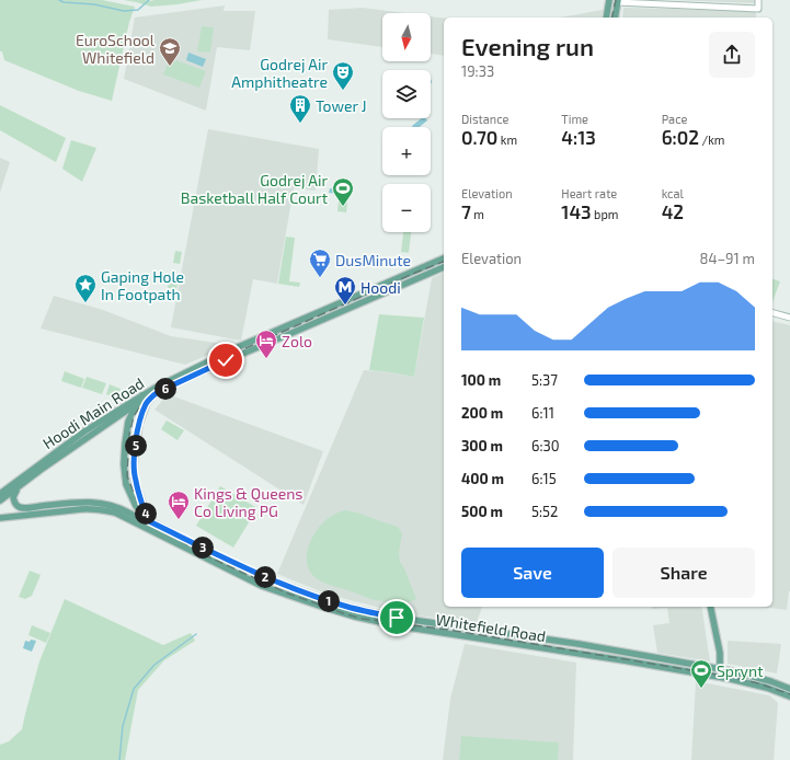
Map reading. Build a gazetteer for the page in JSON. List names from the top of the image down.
{
  "streets": {
    "main road": ["Hoodi Main Road", "Whitefield Road"]
  },
  "crossings": [
    ["Hoodi Main Road", "Whitefield Road"]
  ],
  "places": {
    "school or university": ["EuroSchool Whitefield"],
    "theatre": ["Godrej Air Amphitheatre"],
    "building": ["Tower J"],
    "sports": ["Godrej Air Basketball Half Court", "Sprynt"],
    "supermarket": ["DusMinute"],
    "place": ["Gaping Hole In Footpath"],
    "metro station": ["Hoodi"],
    "hotel": ["Zolo", "Kings & Queens Co Living PG"]
  },
  "north": "bottom",
  "page": {
    "map_buttons": ["+", "−"],
    "heading": ["Evening run", "19:33"],
    "stats": [
      ["Distance", "0.70 km"],
      ["Time", "4:13"],
      ["Pace", "6:02 /km"],
      ["Elevation", "7 m"],
      ["Heart rate", "143 bpm"],
      ["kcal", "42"]
    ],
    "chart": ["Elevation", "84–91 m"],
    "list": [
      {
        "name": "100 m",
        "note": "5:37"
      },
      {
        "name": "200 m",
        "note": "6:11"
      },
      {
        "name": "300 m",
        "note": "6:30"
      },
      {
        "name": "400 m",
        "note": "6:15"
      },
      {
        "name": "500 m",
        "note": "5:52"
      }
    ],
    "pins": [
      "6",
      "5",
      "4",
      "3",
      "2",
      "1"
    ],
    "buttons": ["Save", "Share"]
  }
}
